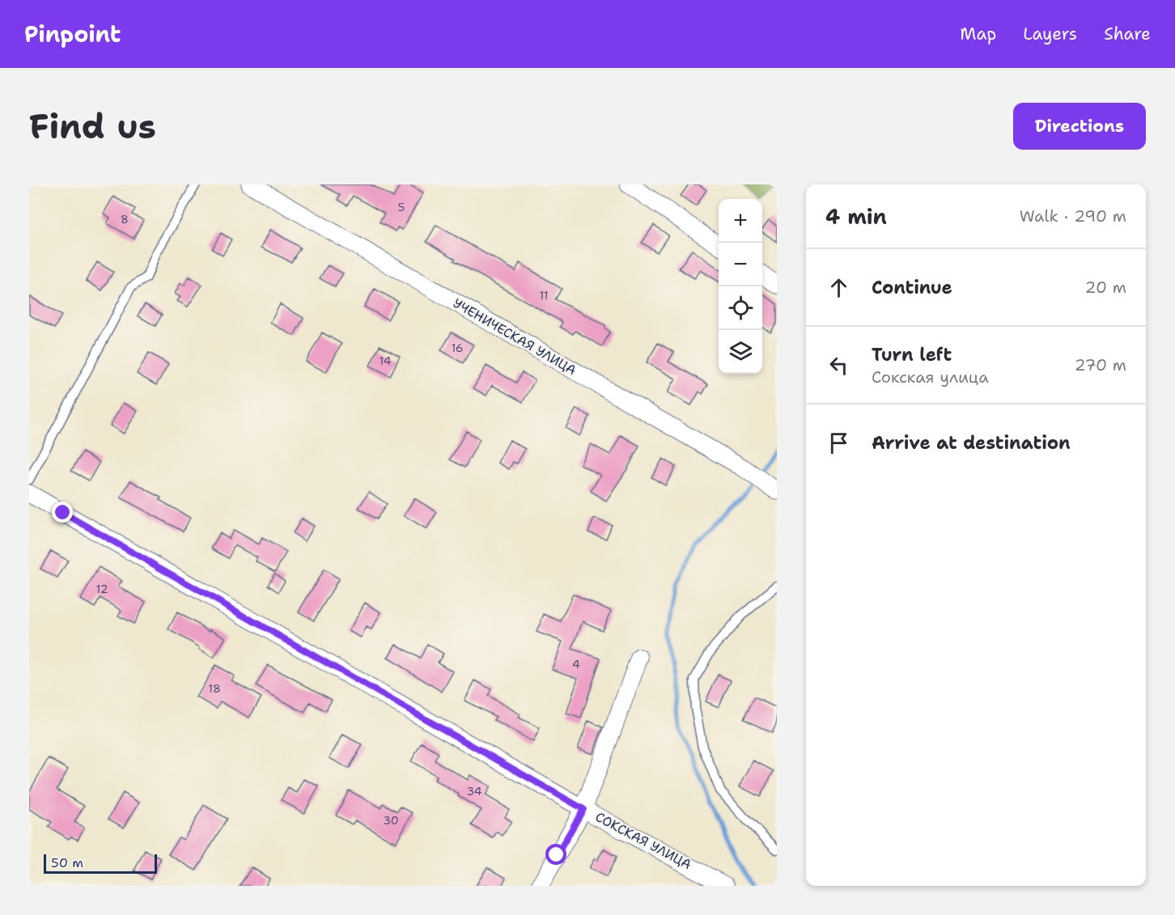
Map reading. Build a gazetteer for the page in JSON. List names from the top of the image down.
{
  "streets": {
    "street": ["УЧЕНИЧЕСКАЯ УЛИЦА", "СОКСКАЯ УЛИЦА"]
  },
  "house_numbers": [
    "5",
    "8",
    "11",
    "16",
    "14",
    "12",
    "4",
    "18",
    "34",
    "30"
  ],
  "scale_bar": "50 m",
  "page": {
    "header": "Pinpoint",
    "nav": ["Map", "Layers", "Share"],
    "buttons": "Directions",
    "title": "Find us",
    "heading": ["4 min", "Walk · 290 m"],
    "map_buttons": ["+", "−"],
    "list": [
      ["Continue", "20 m"],
      ["Turn left", "Сокская улица", "270 m"],
      "Arrive at destination"
    ],
    "scale": "50 m"
  }
}
